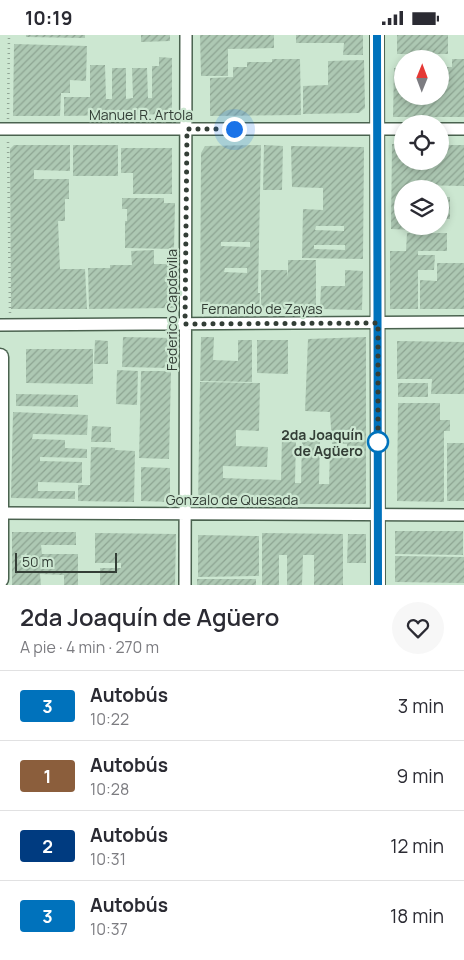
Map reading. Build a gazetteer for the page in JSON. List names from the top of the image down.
{
  "streets": {
    "street": [
      "Manuel R. Artola",
      "Fernando de Zayas",
      "Federico Capdevila",
      "Gonzalo de Quesada"
    ]
  },
  "crossings": [
    ["Manuel R. Artola", "Federico Capdevila"],
    ["Fernando de Zayas", "Federico Capdevila"],
    ["Federico Capdevila", "Gonzalo de Quesada"]
  ],
  "places": ["2da Joaquín de Agüero"],
  "lines": ["bus line 3"],
  "scale_bar": "50 m",
  "north": "top",
  "page": {
    "status": "10:19",
    "scale": "50 m",
    "heading": ["2da Joaquín de Agüero", "A pie · 4 min · 270 m"],
    "list": [
      {
        "mark": "3",
        "name": "Autobús",
        "note": "10:22",
        "value": "3 min"
      },
      {
        "mark": "1",
        "name": "Autobús",
        "note": "10:28",
        "value": "9 min"
      },
      {
        "mark": "2",
        "name": "Autobús",
        "note": "10:31",
        "value": "12 min"
      },
      {
        "mark": "3",
        "name": "Autobús",
        "note": "10:37",
        "value": "18 min"
      }
    ]
  }
}
